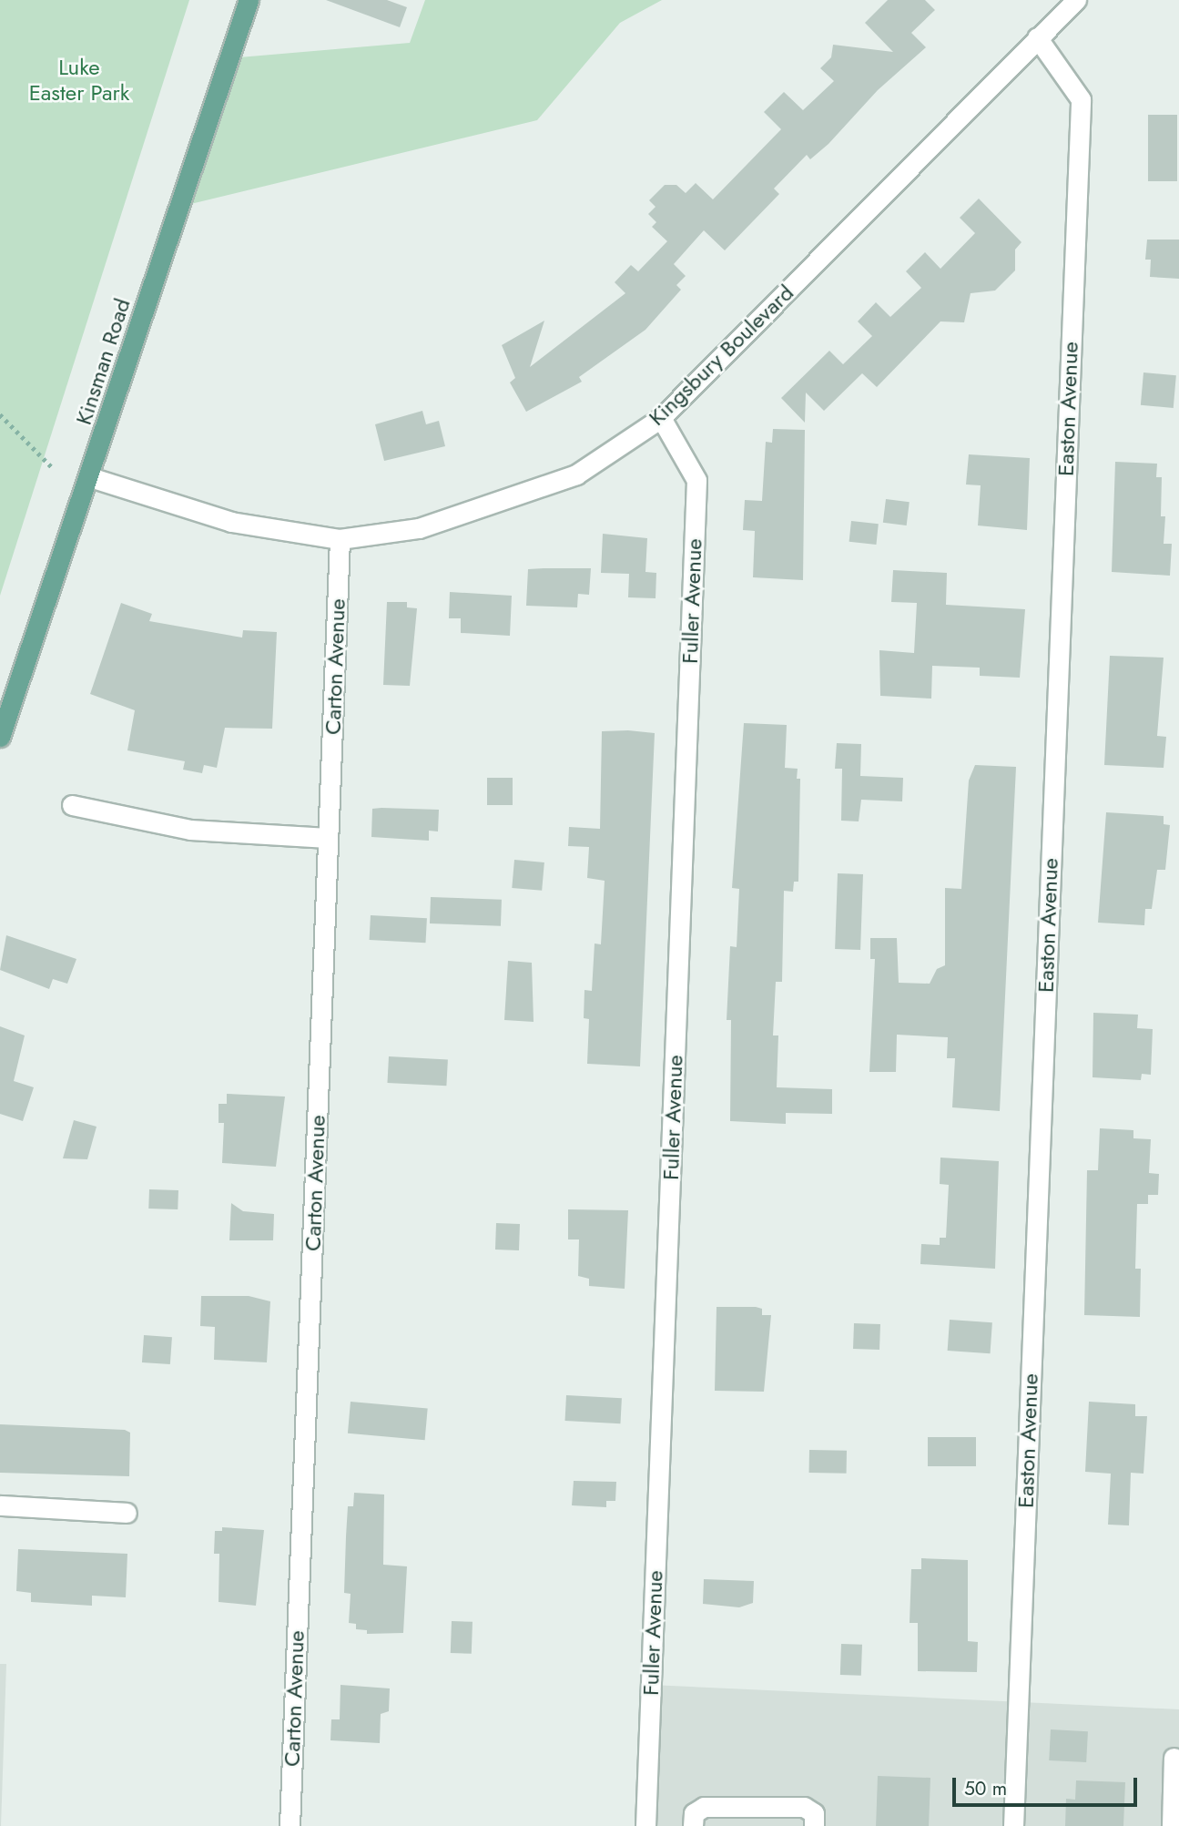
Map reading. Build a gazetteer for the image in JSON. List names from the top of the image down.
{
  "streets": {
    "main road": ["Kinsman Road"],
    "street": [
      "Kingsbury Boulevard",
      "Easton Avenue",
      "Fuller Avenue",
      "Carton Avenue"
    ]
  },
  "crossings": [
    ["Kingsbury Boulevard", "Kinsman Road"],
    ["Kingsbury Boulevard", "Easton Avenue"],
    ["Kingsbury Boulevard", "Fuller Avenue"],
    ["Kingsbury Boulevard", "Carton Avenue"]
  ],
  "parks": ["Luke Easter Park"],
  "scale_bar": "50 m"
}
